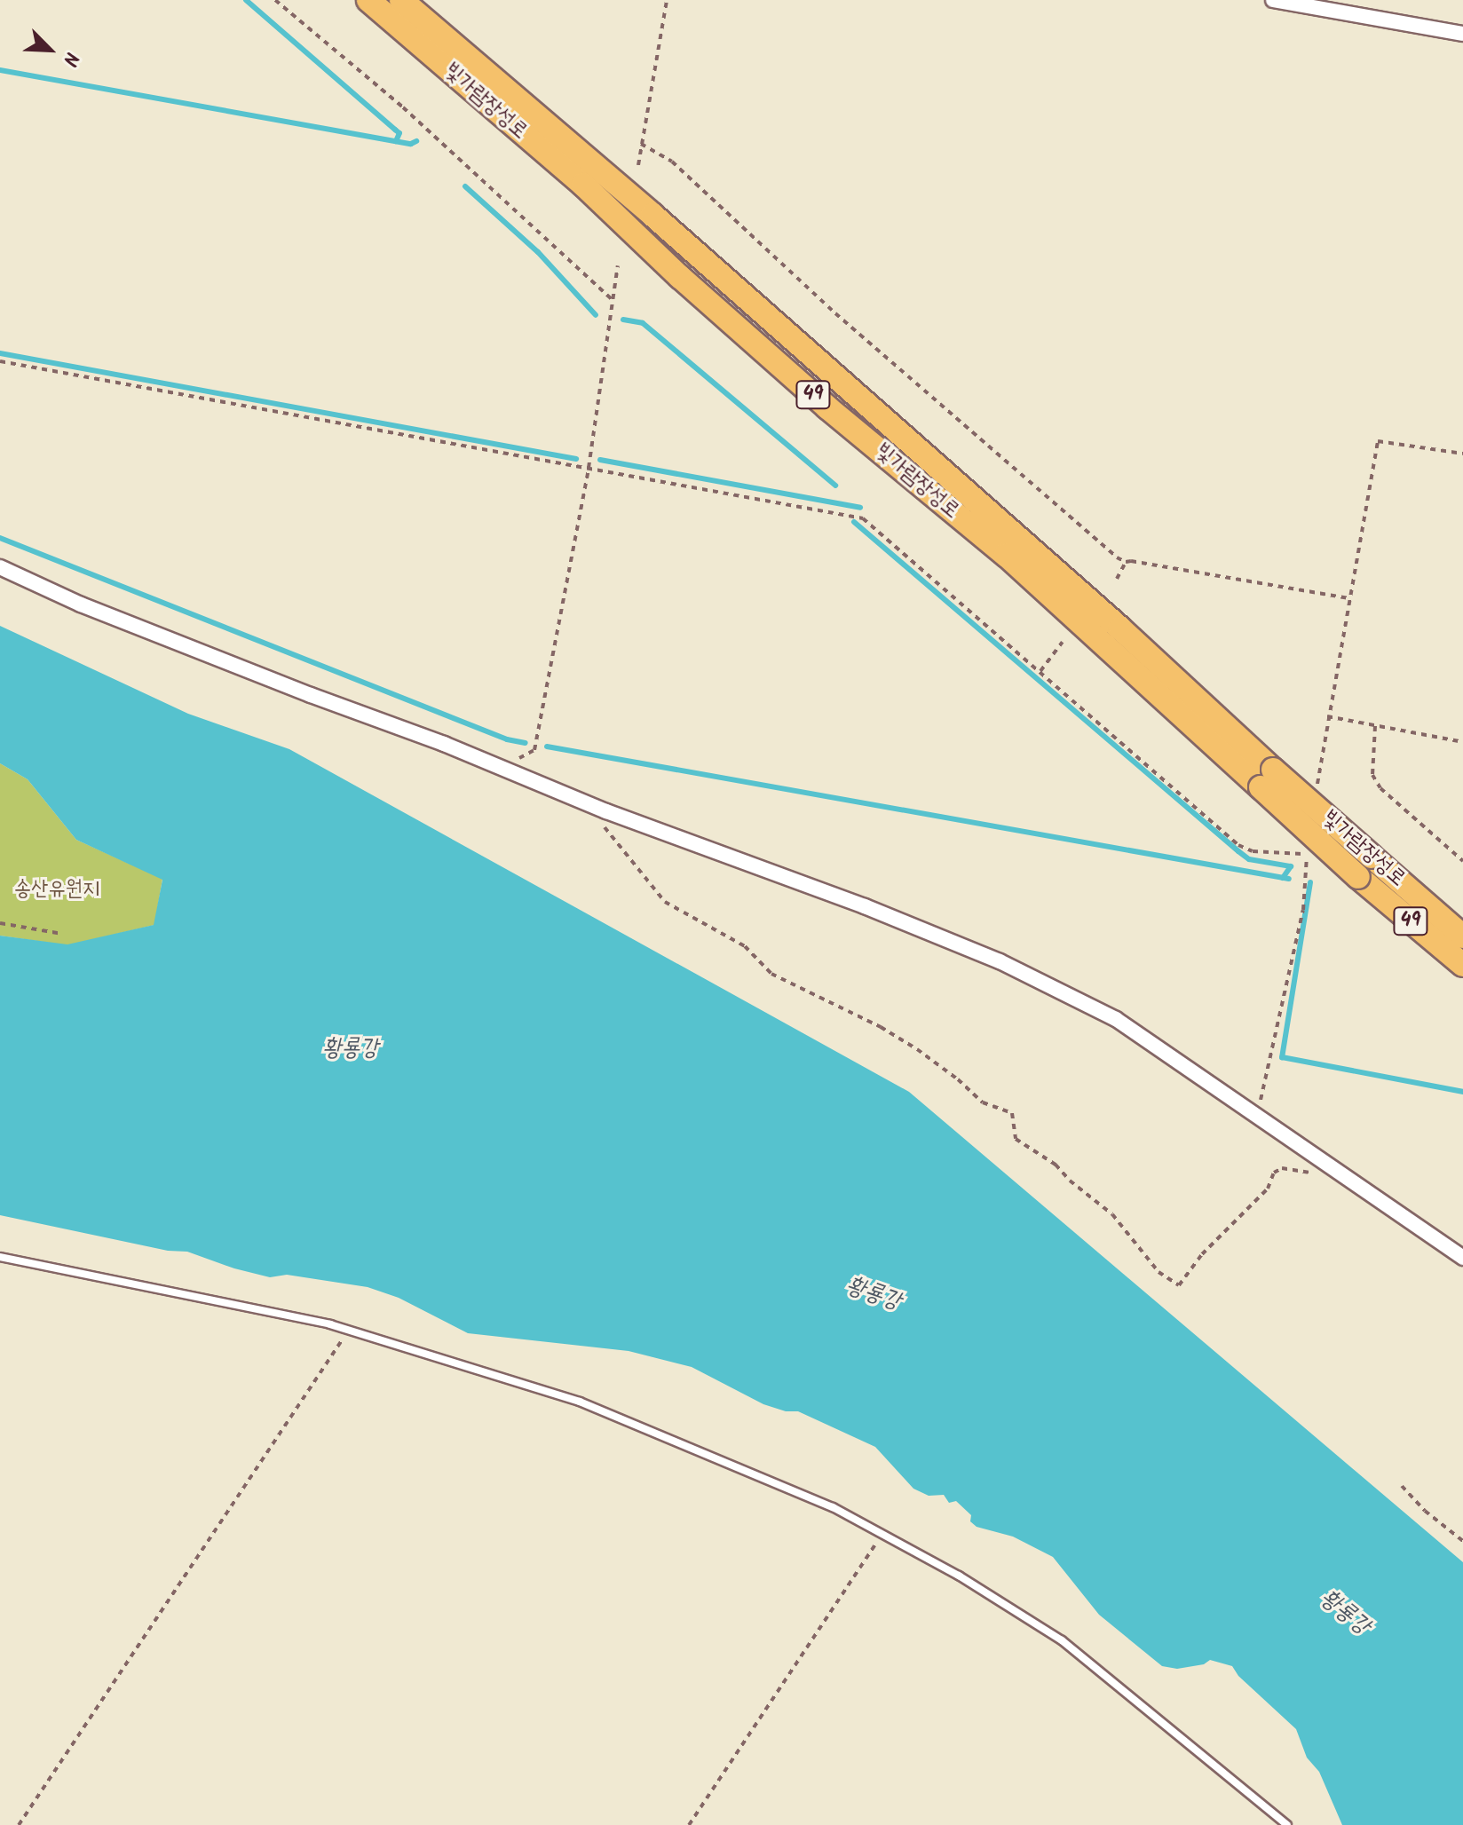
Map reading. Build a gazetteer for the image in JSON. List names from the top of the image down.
{
  "streets": {
    "highway": ["빛가람장성로", "49"]
  },
  "water": ["황룡강"],
  "parks": ["송산유원지"],
  "north": "bottom right"
}
